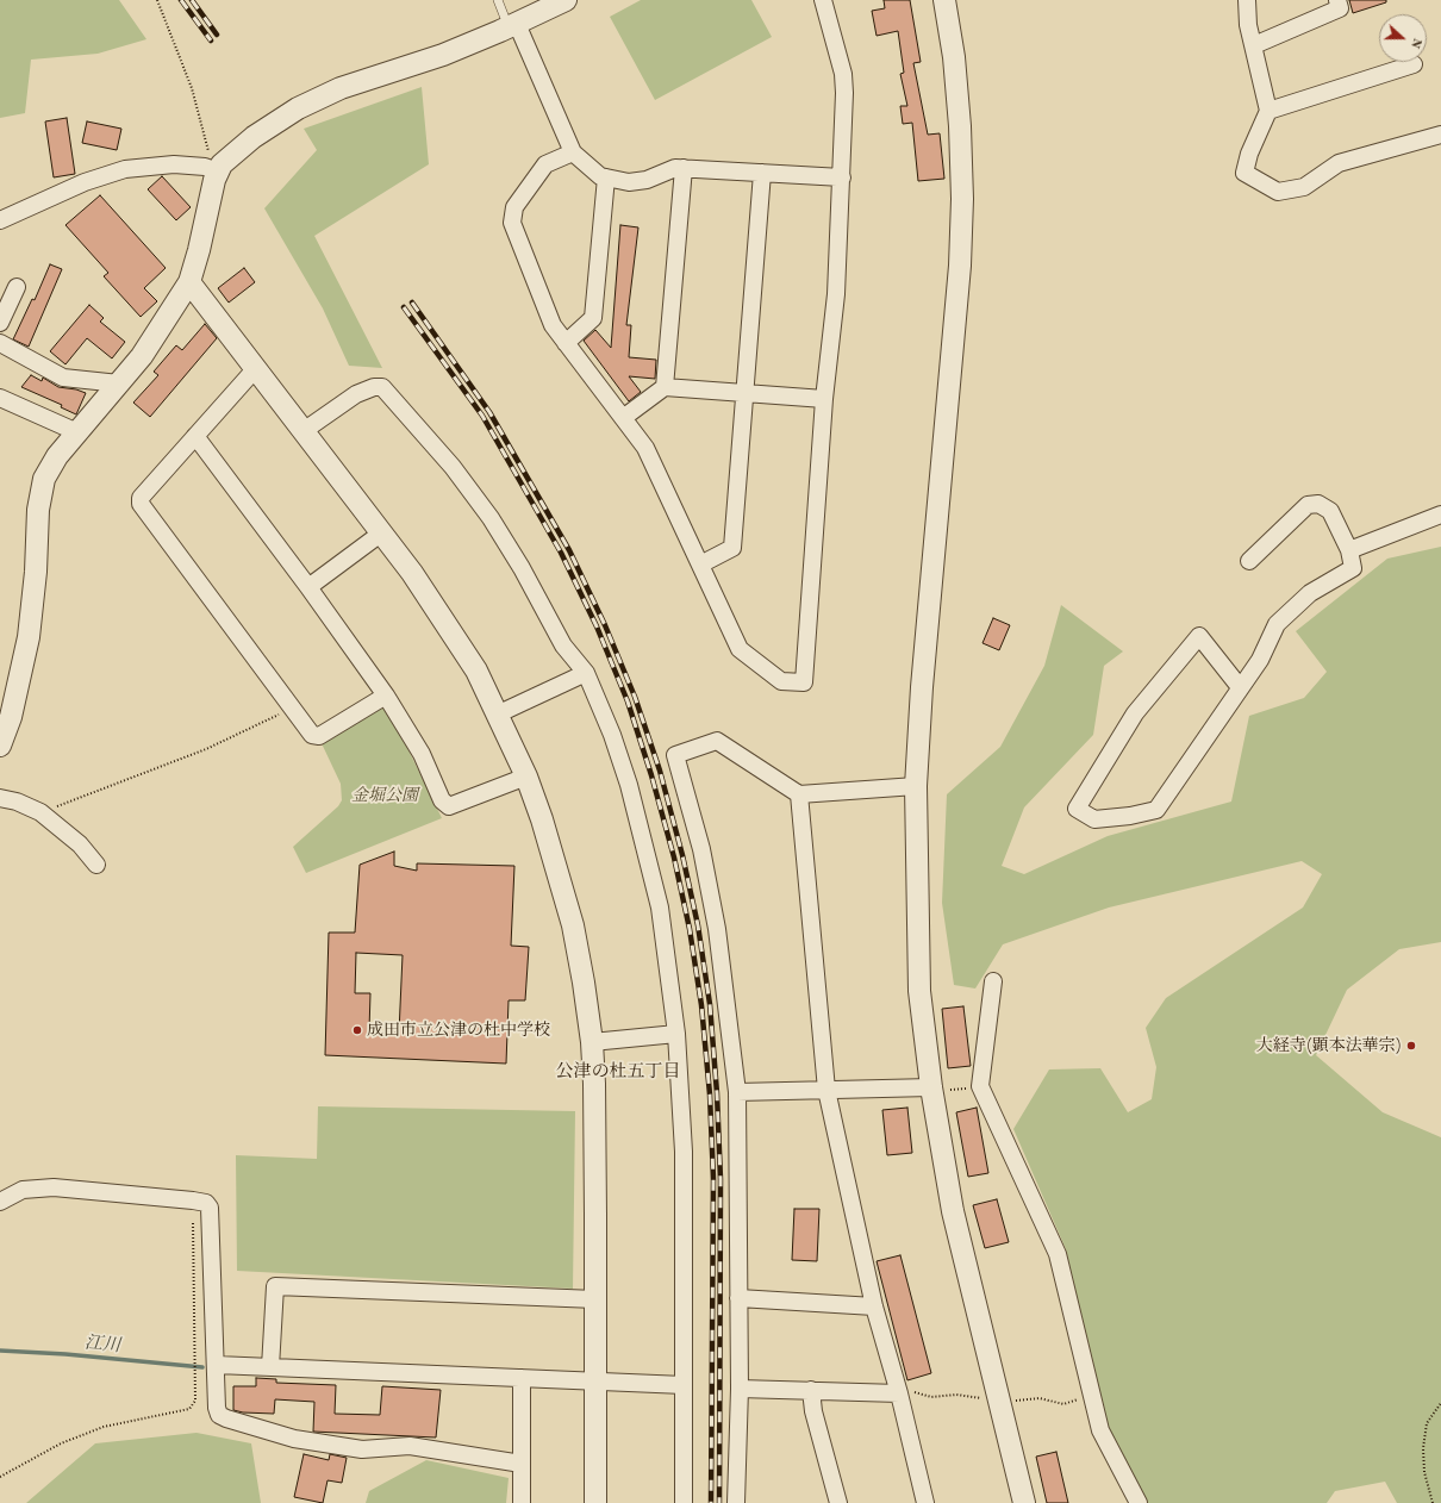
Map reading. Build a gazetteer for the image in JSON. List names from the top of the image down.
{
  "districts": ["公津の杜五丁目"],
  "water": ["江川"],
  "parks": ["金堀公園"],
  "places": ["成田市立公津の杜中学校", "大経寺(顕本法華宗)"],
  "north": "right"
}
